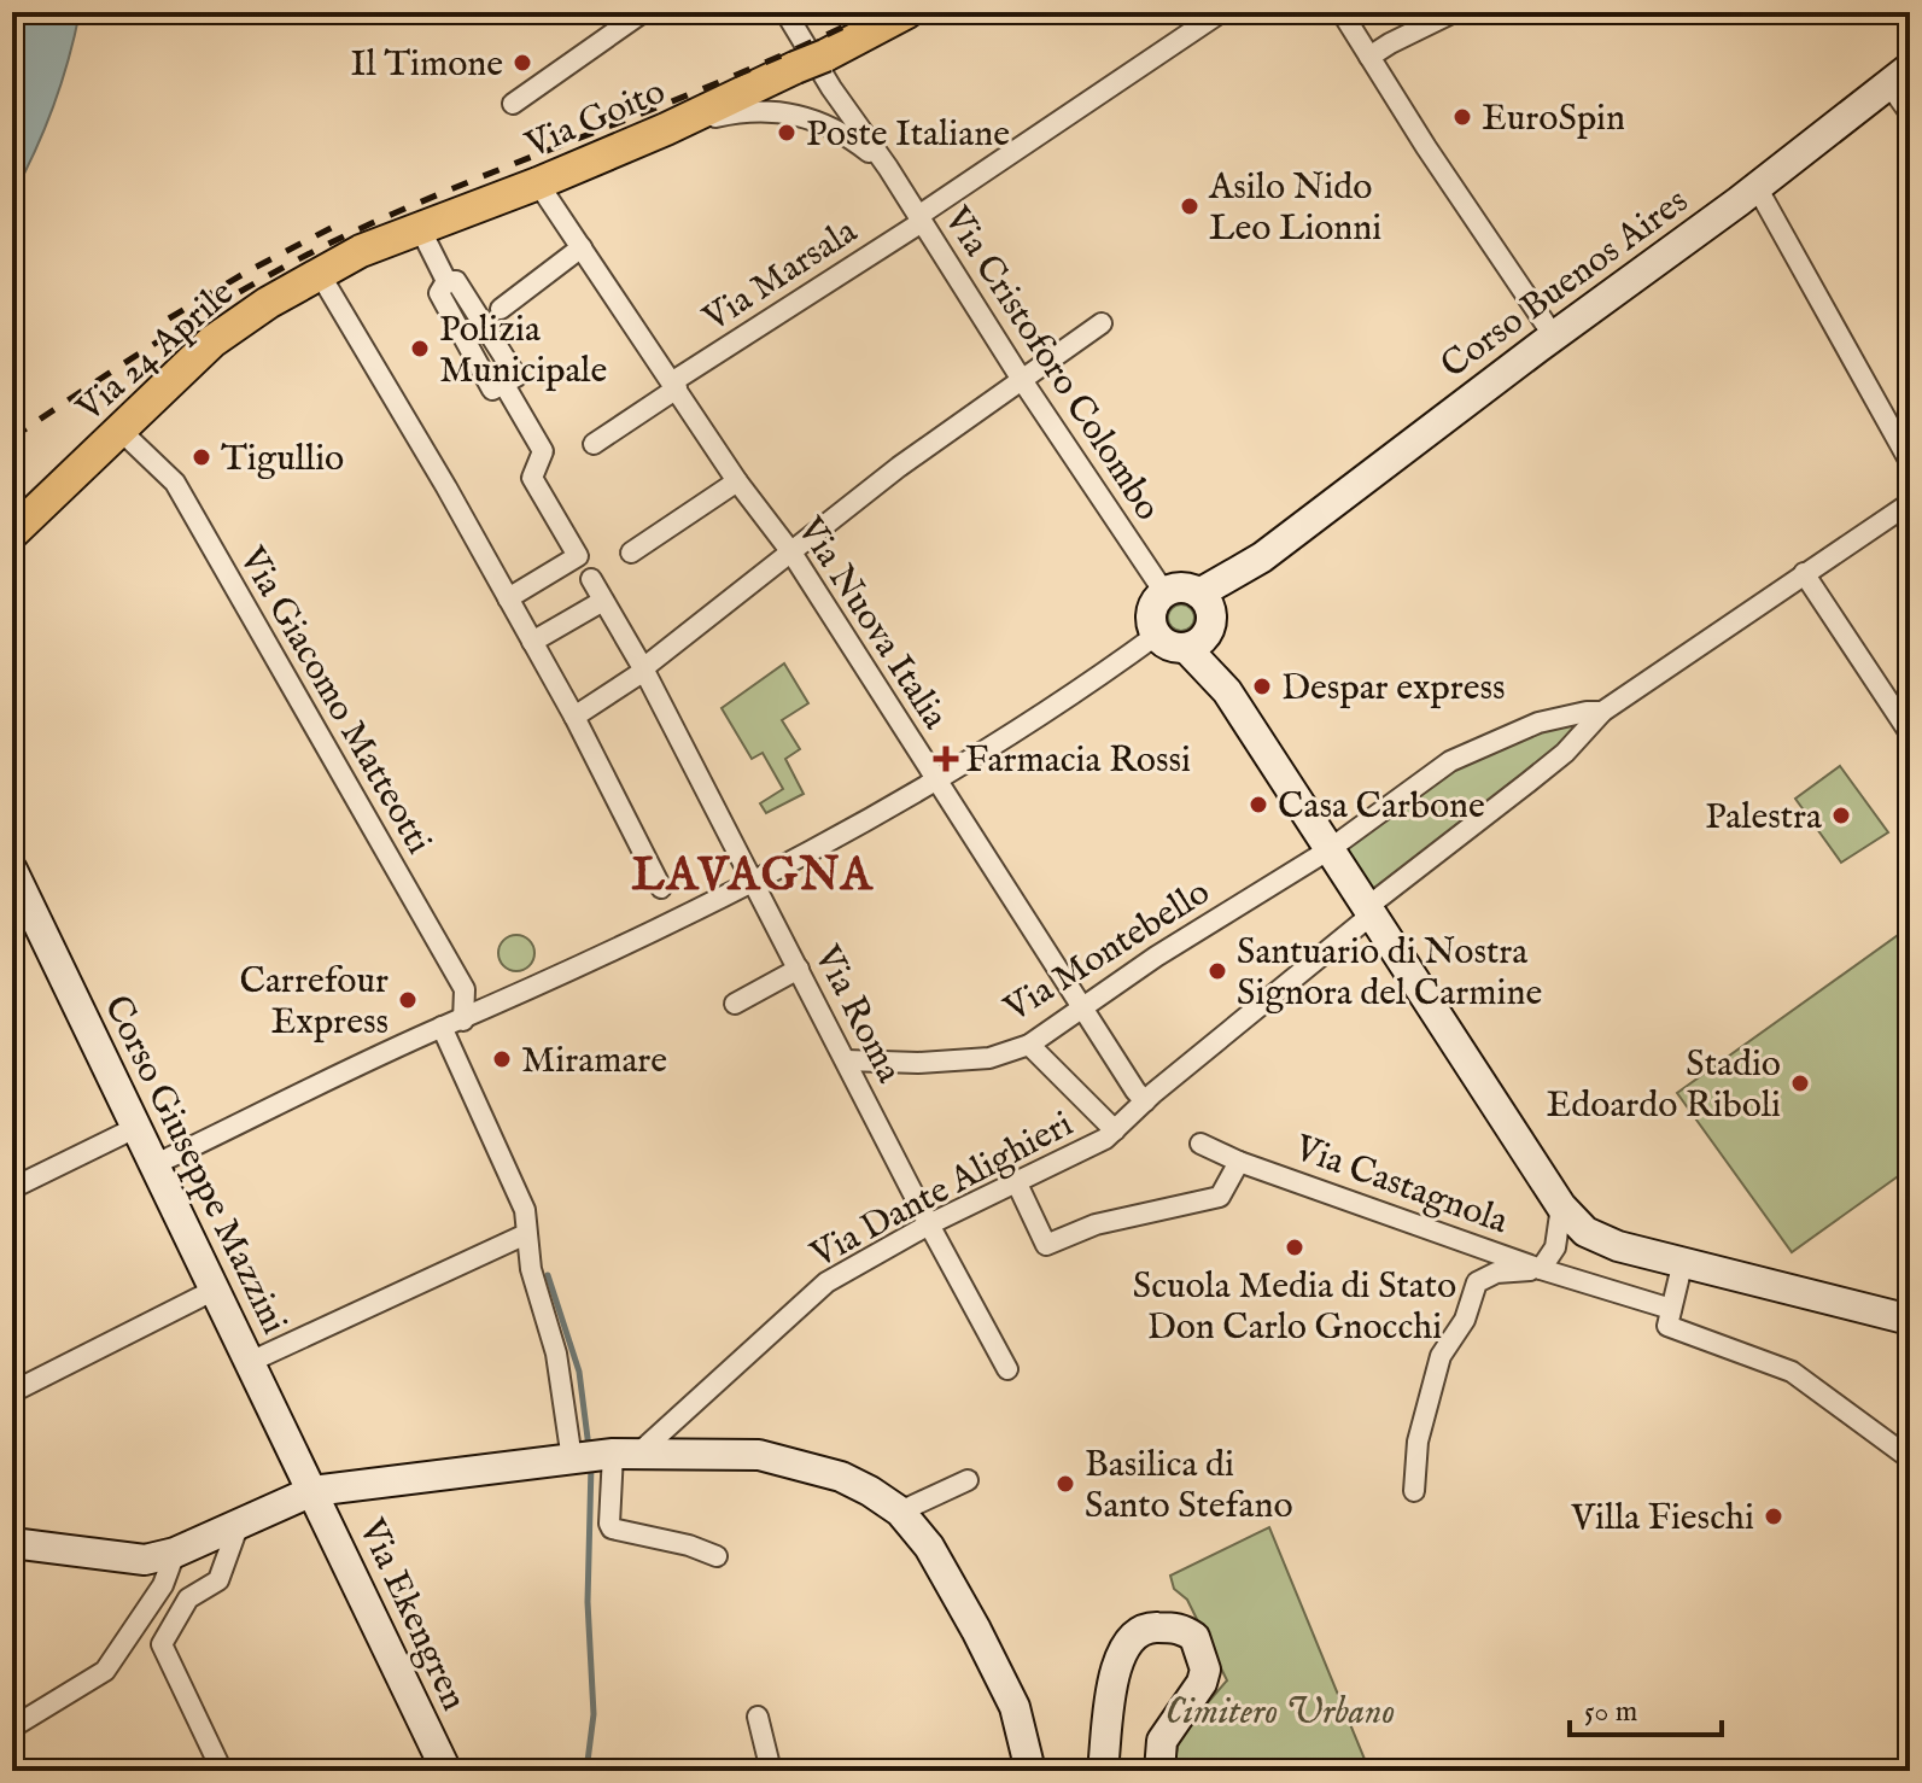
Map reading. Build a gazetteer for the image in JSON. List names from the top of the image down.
{
  "streets": {
    "main road": ["Via Goito", "Via 24 Aprile"],
    "street": [
      "Via Marsala",
      "Corso Buenos Aires",
      "Via Cristoforo Colombo",
      "Via Nuova Italia",
      "Via Giacomo Matteotti",
      "Via Montebello",
      "Via Roma",
      "Corso Giuseppe Mazzini",
      "Via Castagnola",
      "Via Dante Alighieri",
      "Via Ekengren"
    ]
  },
  "crossings": [
    ["Via Goito", "Via 24 Aprile"],
    ["Via Goito", "Via Cristoforo Colombo"],
    ["Via Goito", "Via Nuova Italia"],
    ["Via Marsala", "Via Cristoforo Colombo"],
    ["Via Marsala", "Via Nuova Italia"],
    ["Corso Buenos Aires", "Via Cristoforo Colombo"],
    ["Via 24 Aprile", "Via Giacomo Matteotti"],
    ["Via Nuova Italia", "Via Montebello"],
    ["Via Nuova Italia", "Via Dante Alighieri"],
    ["Via Montebello", "Via Roma"],
    ["Via Montebello", "Via Dante Alighieri"],
    ["Via Roma", "Via Dante Alighieri"],
    ["Corso Giuseppe Mazzini", "Via Ekengren"],
    ["Via Castagnola", "Via Dante Alighieri"]
  ],
  "districts": ["LAVAGNA"],
  "parks": ["Cimitero Urbano"],
  "places": {
    "other": [
      "Il Timone",
      "EuroSpin",
      "Poste Italiane",
      "Asilo Nido Leo Lionni",
      "Polizia Municipale",
      "Tigullio",
      "Despar express",
      "Casa Carbone",
      "Palestra",
      "Santuario di Nostra Signora del Carmine",
      "Carrefour Express",
      "Miramare",
      "Stadio Edoardo Riboli",
      "Scuola Media di Stato Don Carlo Gnocchi",
      "Basilica di Santo Stefano",
      "Villa Fieschi"
    ],
    "health": ["Farmacia Rossi"]
  },
  "scale_bar": "50 m"
}
